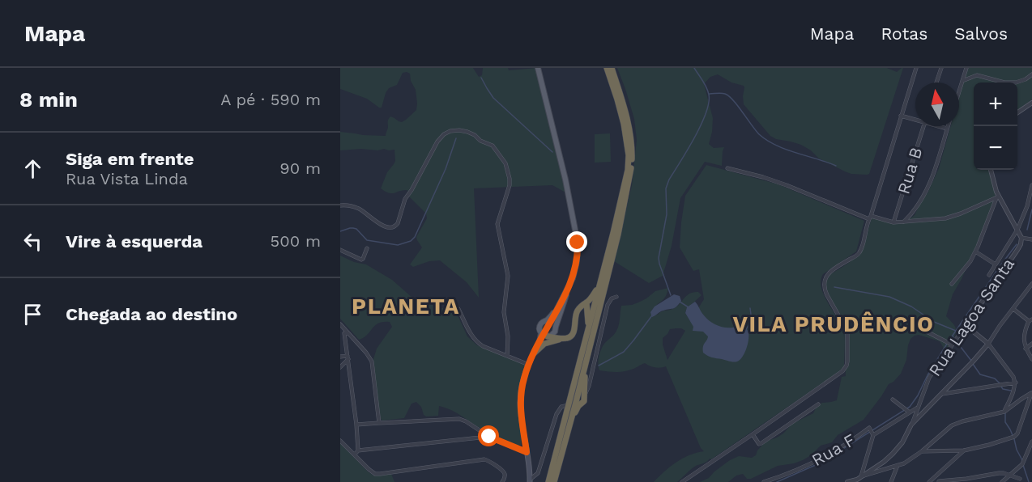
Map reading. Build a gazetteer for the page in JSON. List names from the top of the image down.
{
  "streets": {
    "street": ["Rua B", "Rua Lagoa Santa", "Rua F"]
  },
  "districts": ["PLANETA", "VILA PRUDÊNCIO"],
  "north": "top",
  "page": {
    "header": "Mapa",
    "nav": ["Mapa", "Rotas", "Salvos"],
    "heading": ["8 min", "A pé · 590 m"],
    "map_buttons": ["+", "−"],
    "list": [
      ["Siga em frente", "Rua Vista Linda", "90 m"],
      ["Vire à esquerda", "500 m"],
      "Chegada ao destino"
    ]
  }
}
